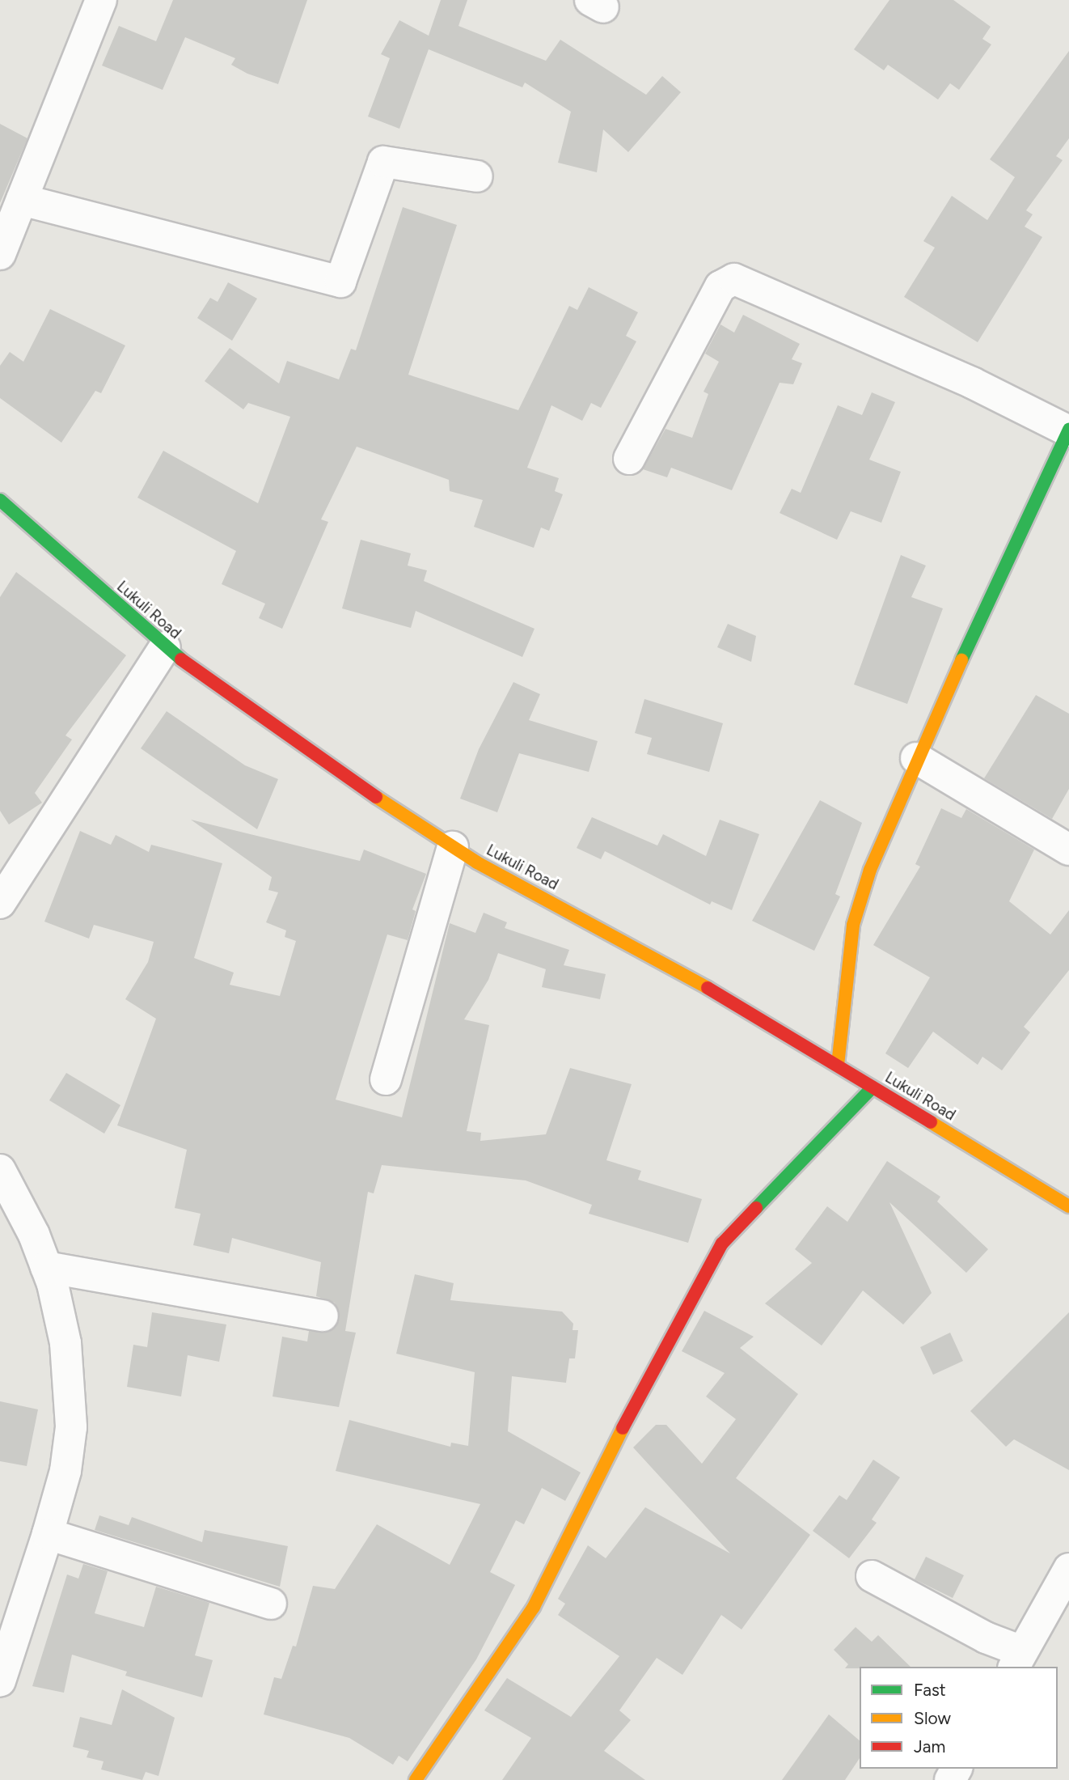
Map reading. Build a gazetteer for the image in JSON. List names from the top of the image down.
{
  "streets": {
    "street": ["Lukuli Road"]
  },
  "legend": ["Fast", "Slow", "Jam"]
}
